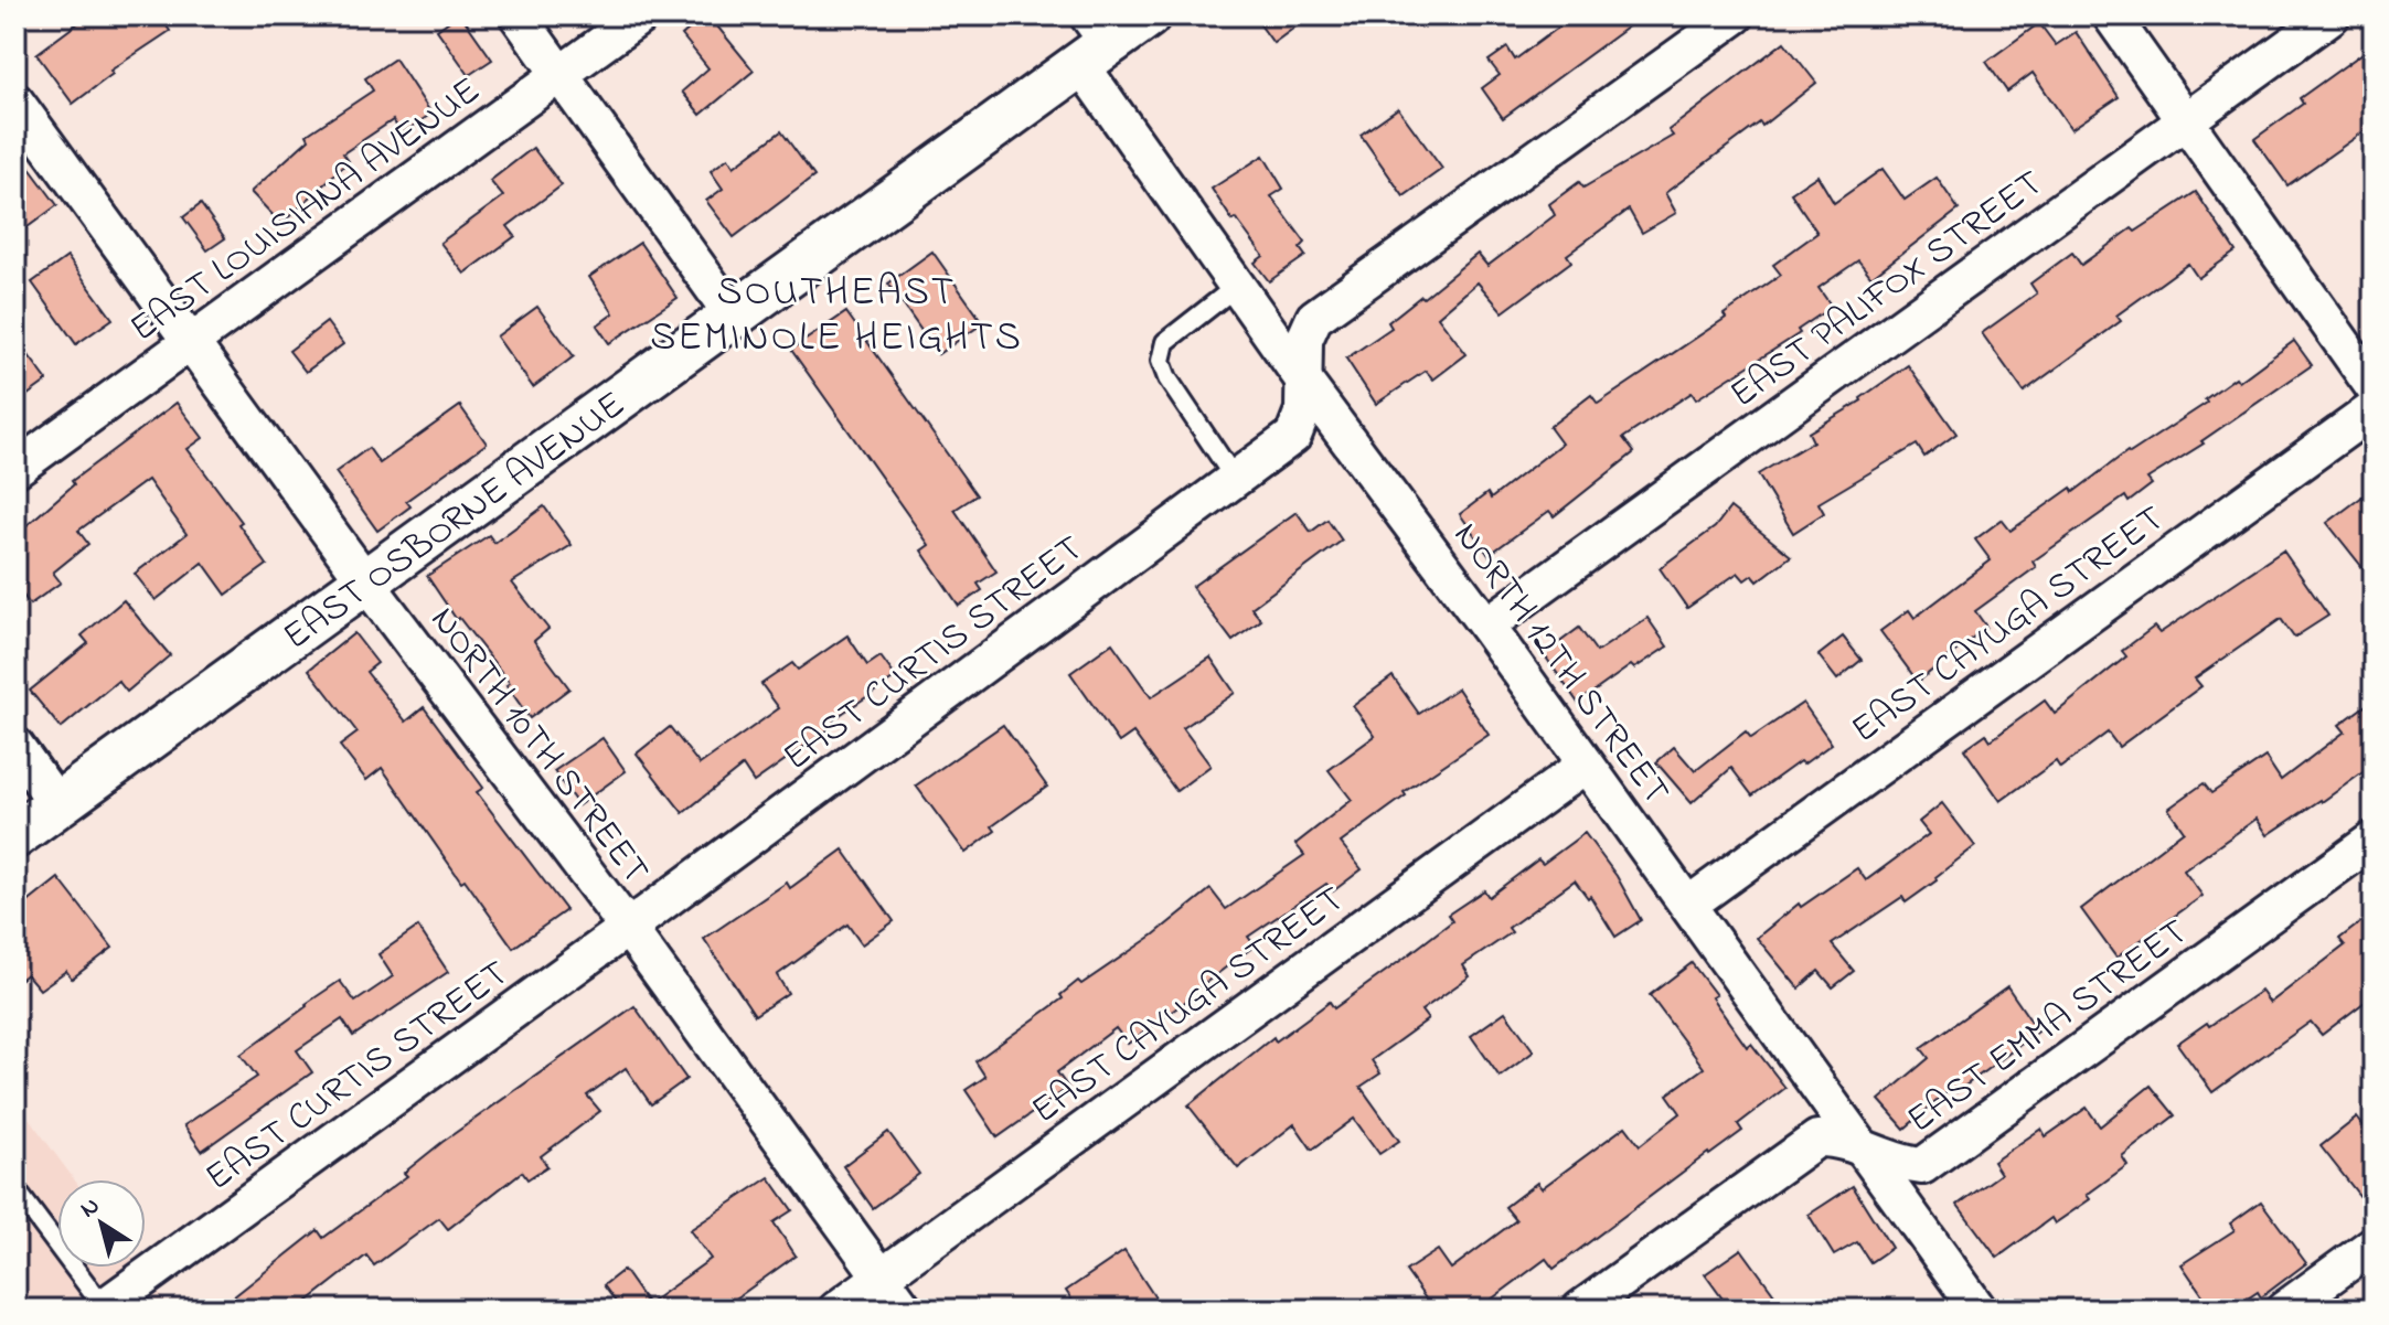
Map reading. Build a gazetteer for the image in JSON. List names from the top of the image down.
{
  "streets": {
    "street": [
      "EAST LOUISIANA AVENUE",
      "EAST PALIFOX STREET",
      "EAST OSBORNE AVENUE",
      "EAST CAYUGA STREET",
      "EAST CURTIS STREET",
      "NORTH 12TH STREET",
      "NORTH 10TH STREET",
      "EAST EMMA STREET"
    ]
  },
  "crossings": [
    ["EAST LOUISIANA AVENUE", "NORTH 10TH STREET"],
    ["EAST PALIFOX STREET", "NORTH 12TH STREET"],
    ["EAST OSBORNE AVENUE", "NORTH 12TH STREET"],
    ["EAST OSBORNE AVENUE", "NORTH 10TH STREET"],
    ["EAST CAYUGA STREET", "NORTH 12TH STREET"],
    ["EAST CAYUGA STREET", "NORTH 10TH STREET"],
    ["EAST CURTIS STREET", "NORTH 12TH STREET"],
    ["EAST CURTIS STREET", "NORTH 10TH STREET"],
    ["NORTH 12TH STREET", "EAST EMMA STREET"]
  ],
  "districts": ["SOUTHEAST SEMINOLE HEIGHTS"],
  "north": "top left"
}
